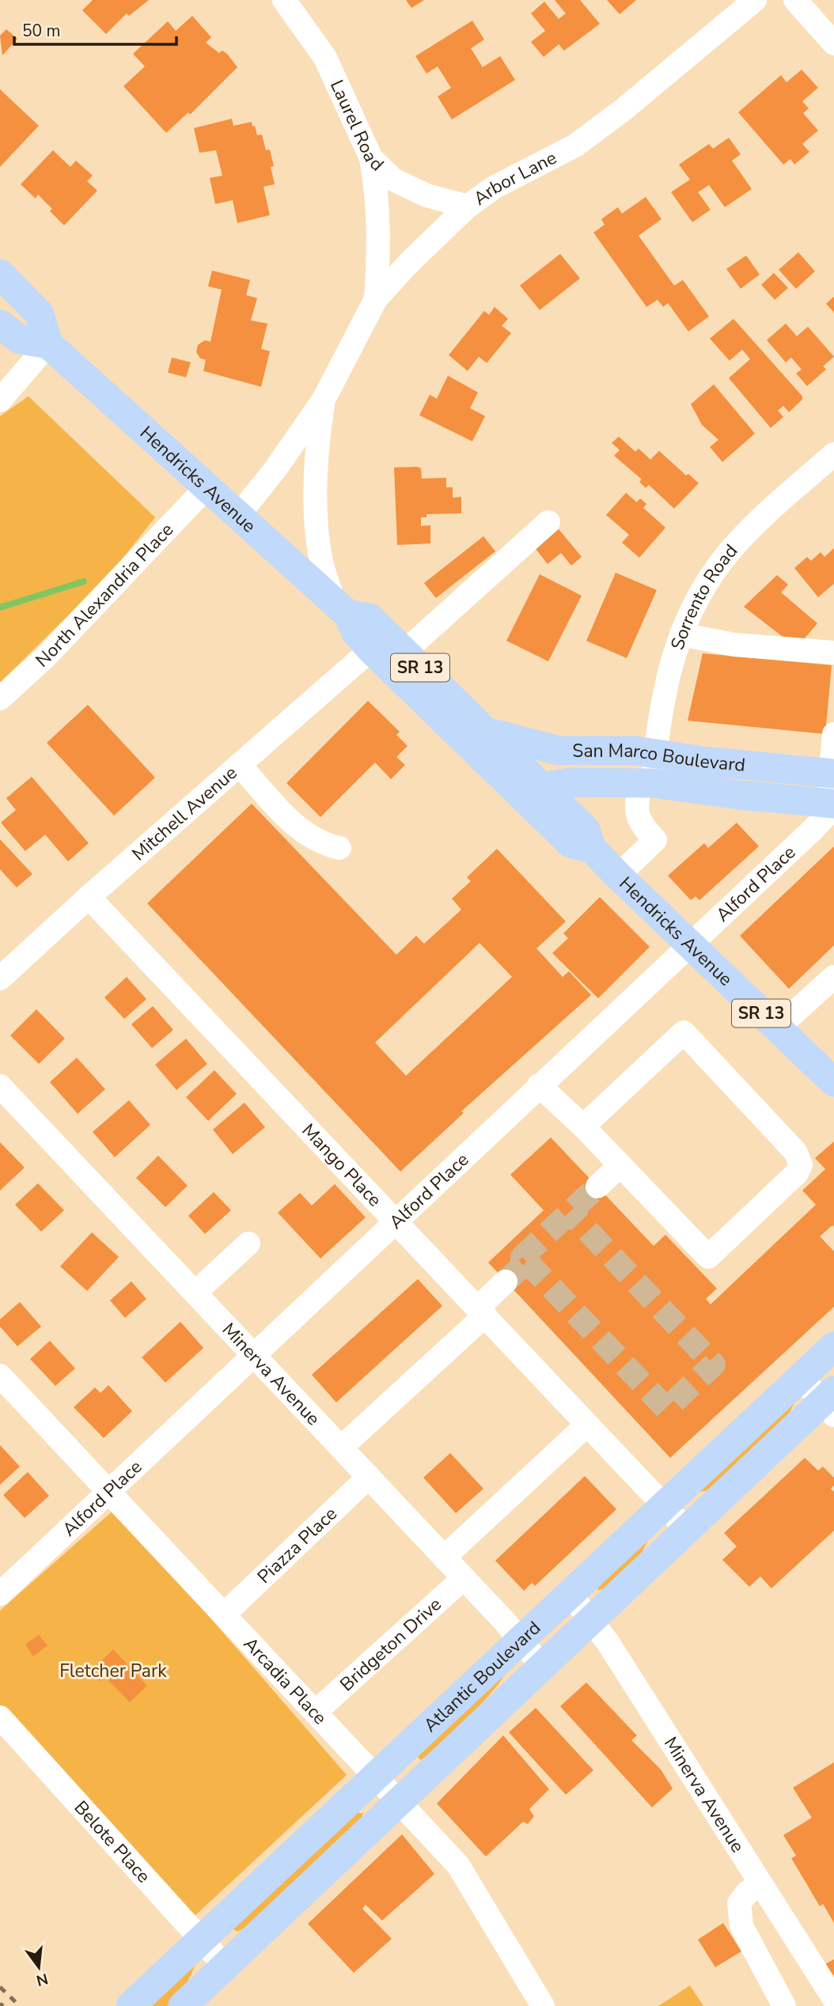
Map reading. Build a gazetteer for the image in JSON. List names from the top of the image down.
{
  "streets": {
    "main road": [
      "Hendricks Avenue",
      "SR 13",
      "San Marco Boulevard",
      "Atlantic Boulevard"
    ],
    "street": [
      "Laurel Road",
      "Arbor Lane",
      "North Alexandria Place",
      "Sorrento Road",
      "Mitchell Avenue",
      "Alford Place",
      "Mango Place",
      "Minerva Avenue",
      "Piazza Place",
      "Bridgeton Drive",
      "Arcadia Place",
      "Belote Place"
    ]
  },
  "crossings": [
    ["Laurel Road", "Arbor Lane"],
    ["Arbor Lane", "Hendricks Avenue"],
    ["Hendricks Avenue", "North Alexandria Place"],
    ["Hendricks Avenue", "Sorrento Road"],
    ["Hendricks Avenue", "San Marco Boulevard"],
    ["Hendricks Avenue", "Mitchell Avenue"],
    ["Hendricks Avenue", "Alford Place"],
    ["Sorrento Road", "San Marco Boulevard"],
    ["San Marco Boulevard", "Alford Place"],
    ["Mitchell Avenue", "Mango Place"],
    ["Alford Place", "Mango Place"],
    ["Alford Place", "Minerva Avenue"],
    ["Alford Place", "Arcadia Place"],
    ["Mango Place", "Atlantic Boulevard"],
    ["Minerva Avenue", "Piazza Place"],
    ["Minerva Avenue", "Bridgeton Drive"],
    ["Minerva Avenue", "Atlantic Boulevard"],
    ["Piazza Place", "Arcadia Place"],
    ["Bridgeton Drive", "Arcadia Place"],
    ["Atlantic Boulevard", "Arcadia Place"],
    ["Atlantic Boulevard", "Belote Place"]
  ],
  "parks": ["Fletcher Park"],
  "scale_bar": "50 m",
  "north": "bottom"
}
